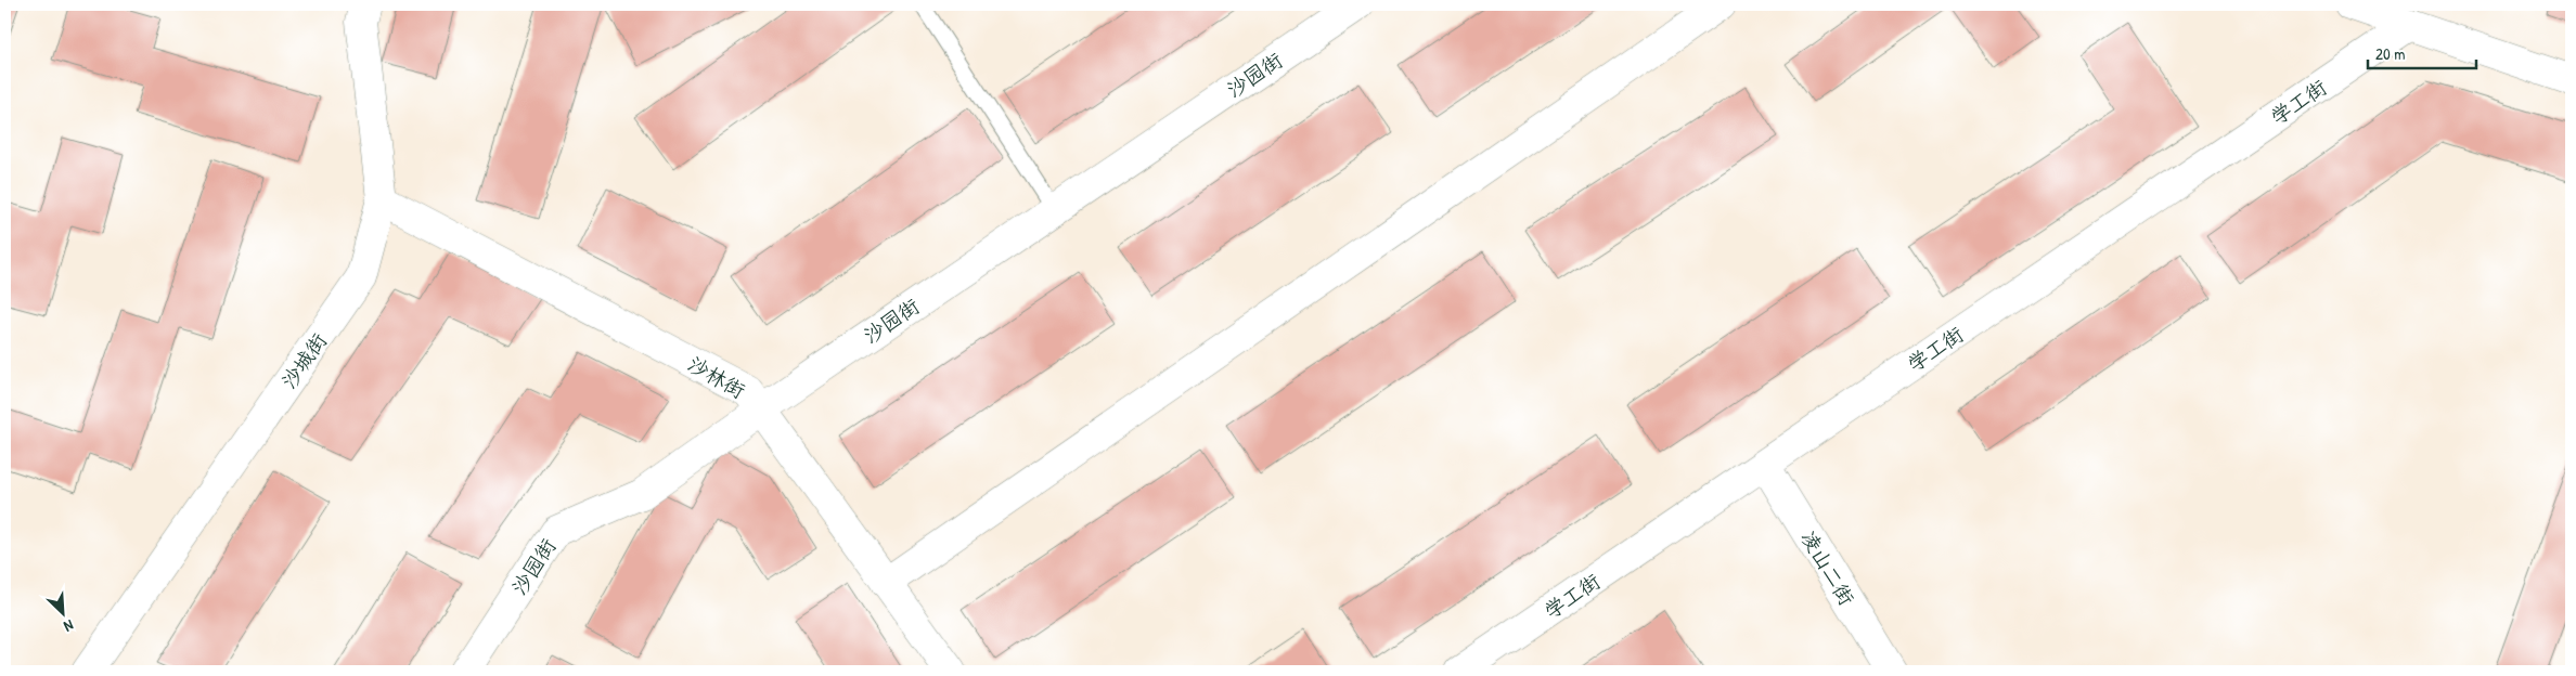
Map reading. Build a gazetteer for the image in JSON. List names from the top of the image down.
{
  "streets": {
    "street": [
      "沙园街",
      "学工街",
      "沙城街",
      "沙林街",
      "凌山二街"
    ]
  },
  "crossings": [
    ["沙园街", "沙林街"],
    ["学工街", "凌山二街"],
    ["沙城街", "沙林街"]
  ],
  "scale_bar": "20 m",
  "north": "bottom right"
}
